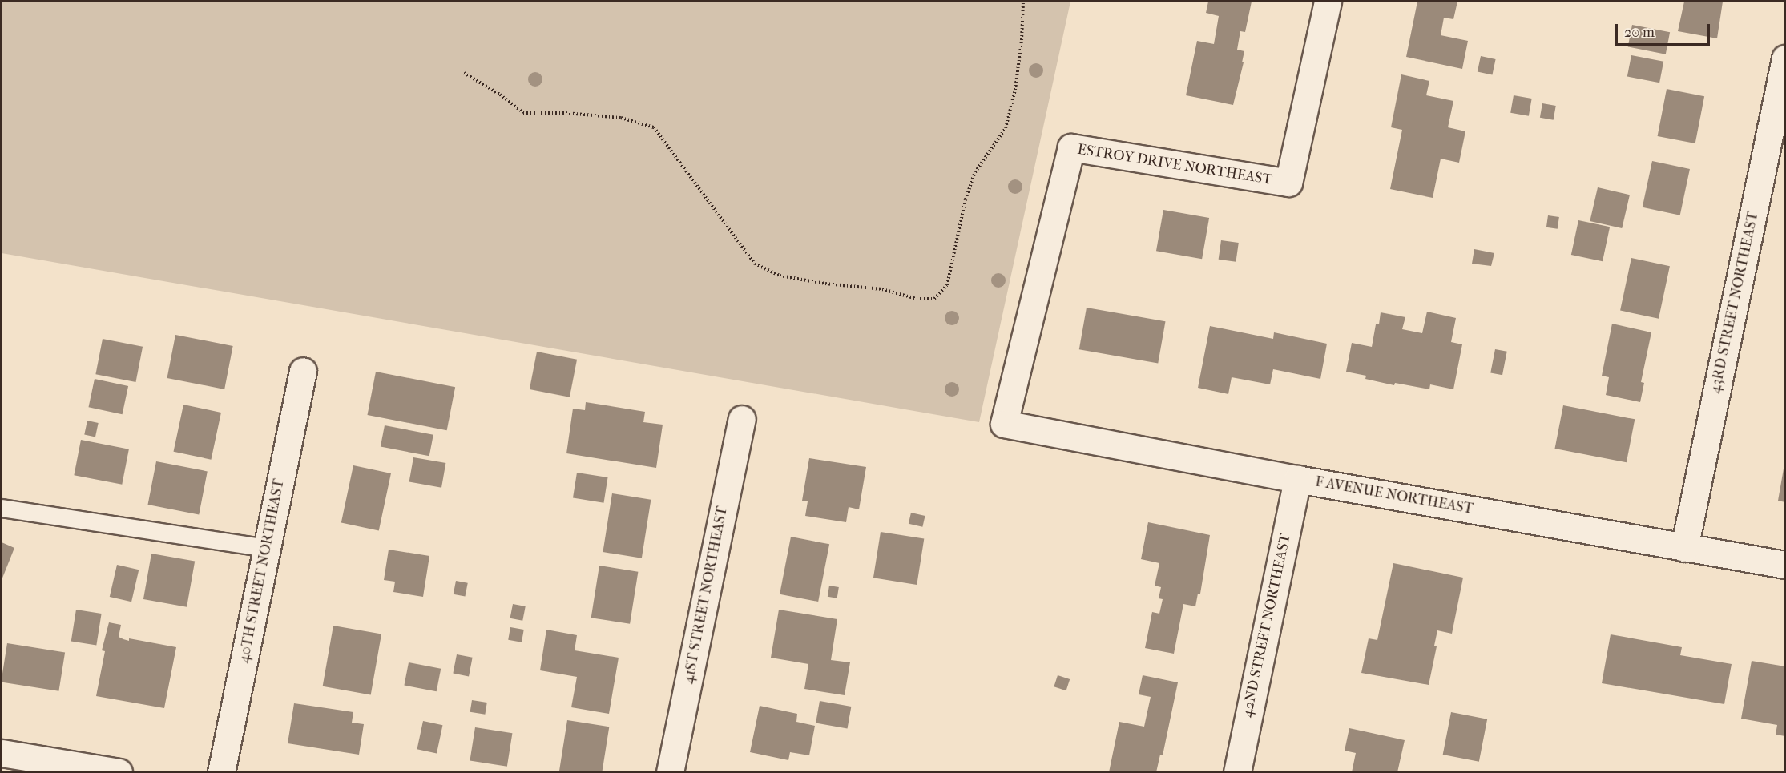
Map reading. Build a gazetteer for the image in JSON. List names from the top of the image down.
{
  "streets": {
    "street": [
      "ESTROY DRIVE NORTHEAST",
      "43RD STREET NORTHEAST",
      "F AVENUE NORTHEAST",
      "40TH STREET NORTHEAST",
      "41ST STREET NORTHEAST",
      "42ND STREET NORTHEAST"
    ]
  },
  "crossings": [
    ["ESTROY DRIVE NORTHEAST", "F AVENUE NORTHEAST"],
    ["43RD STREET NORTHEAST", "F AVENUE NORTHEAST"],
    ["F AVENUE NORTHEAST", "42ND STREET NORTHEAST"]
  ],
  "scale_bar": "20 m"
}
